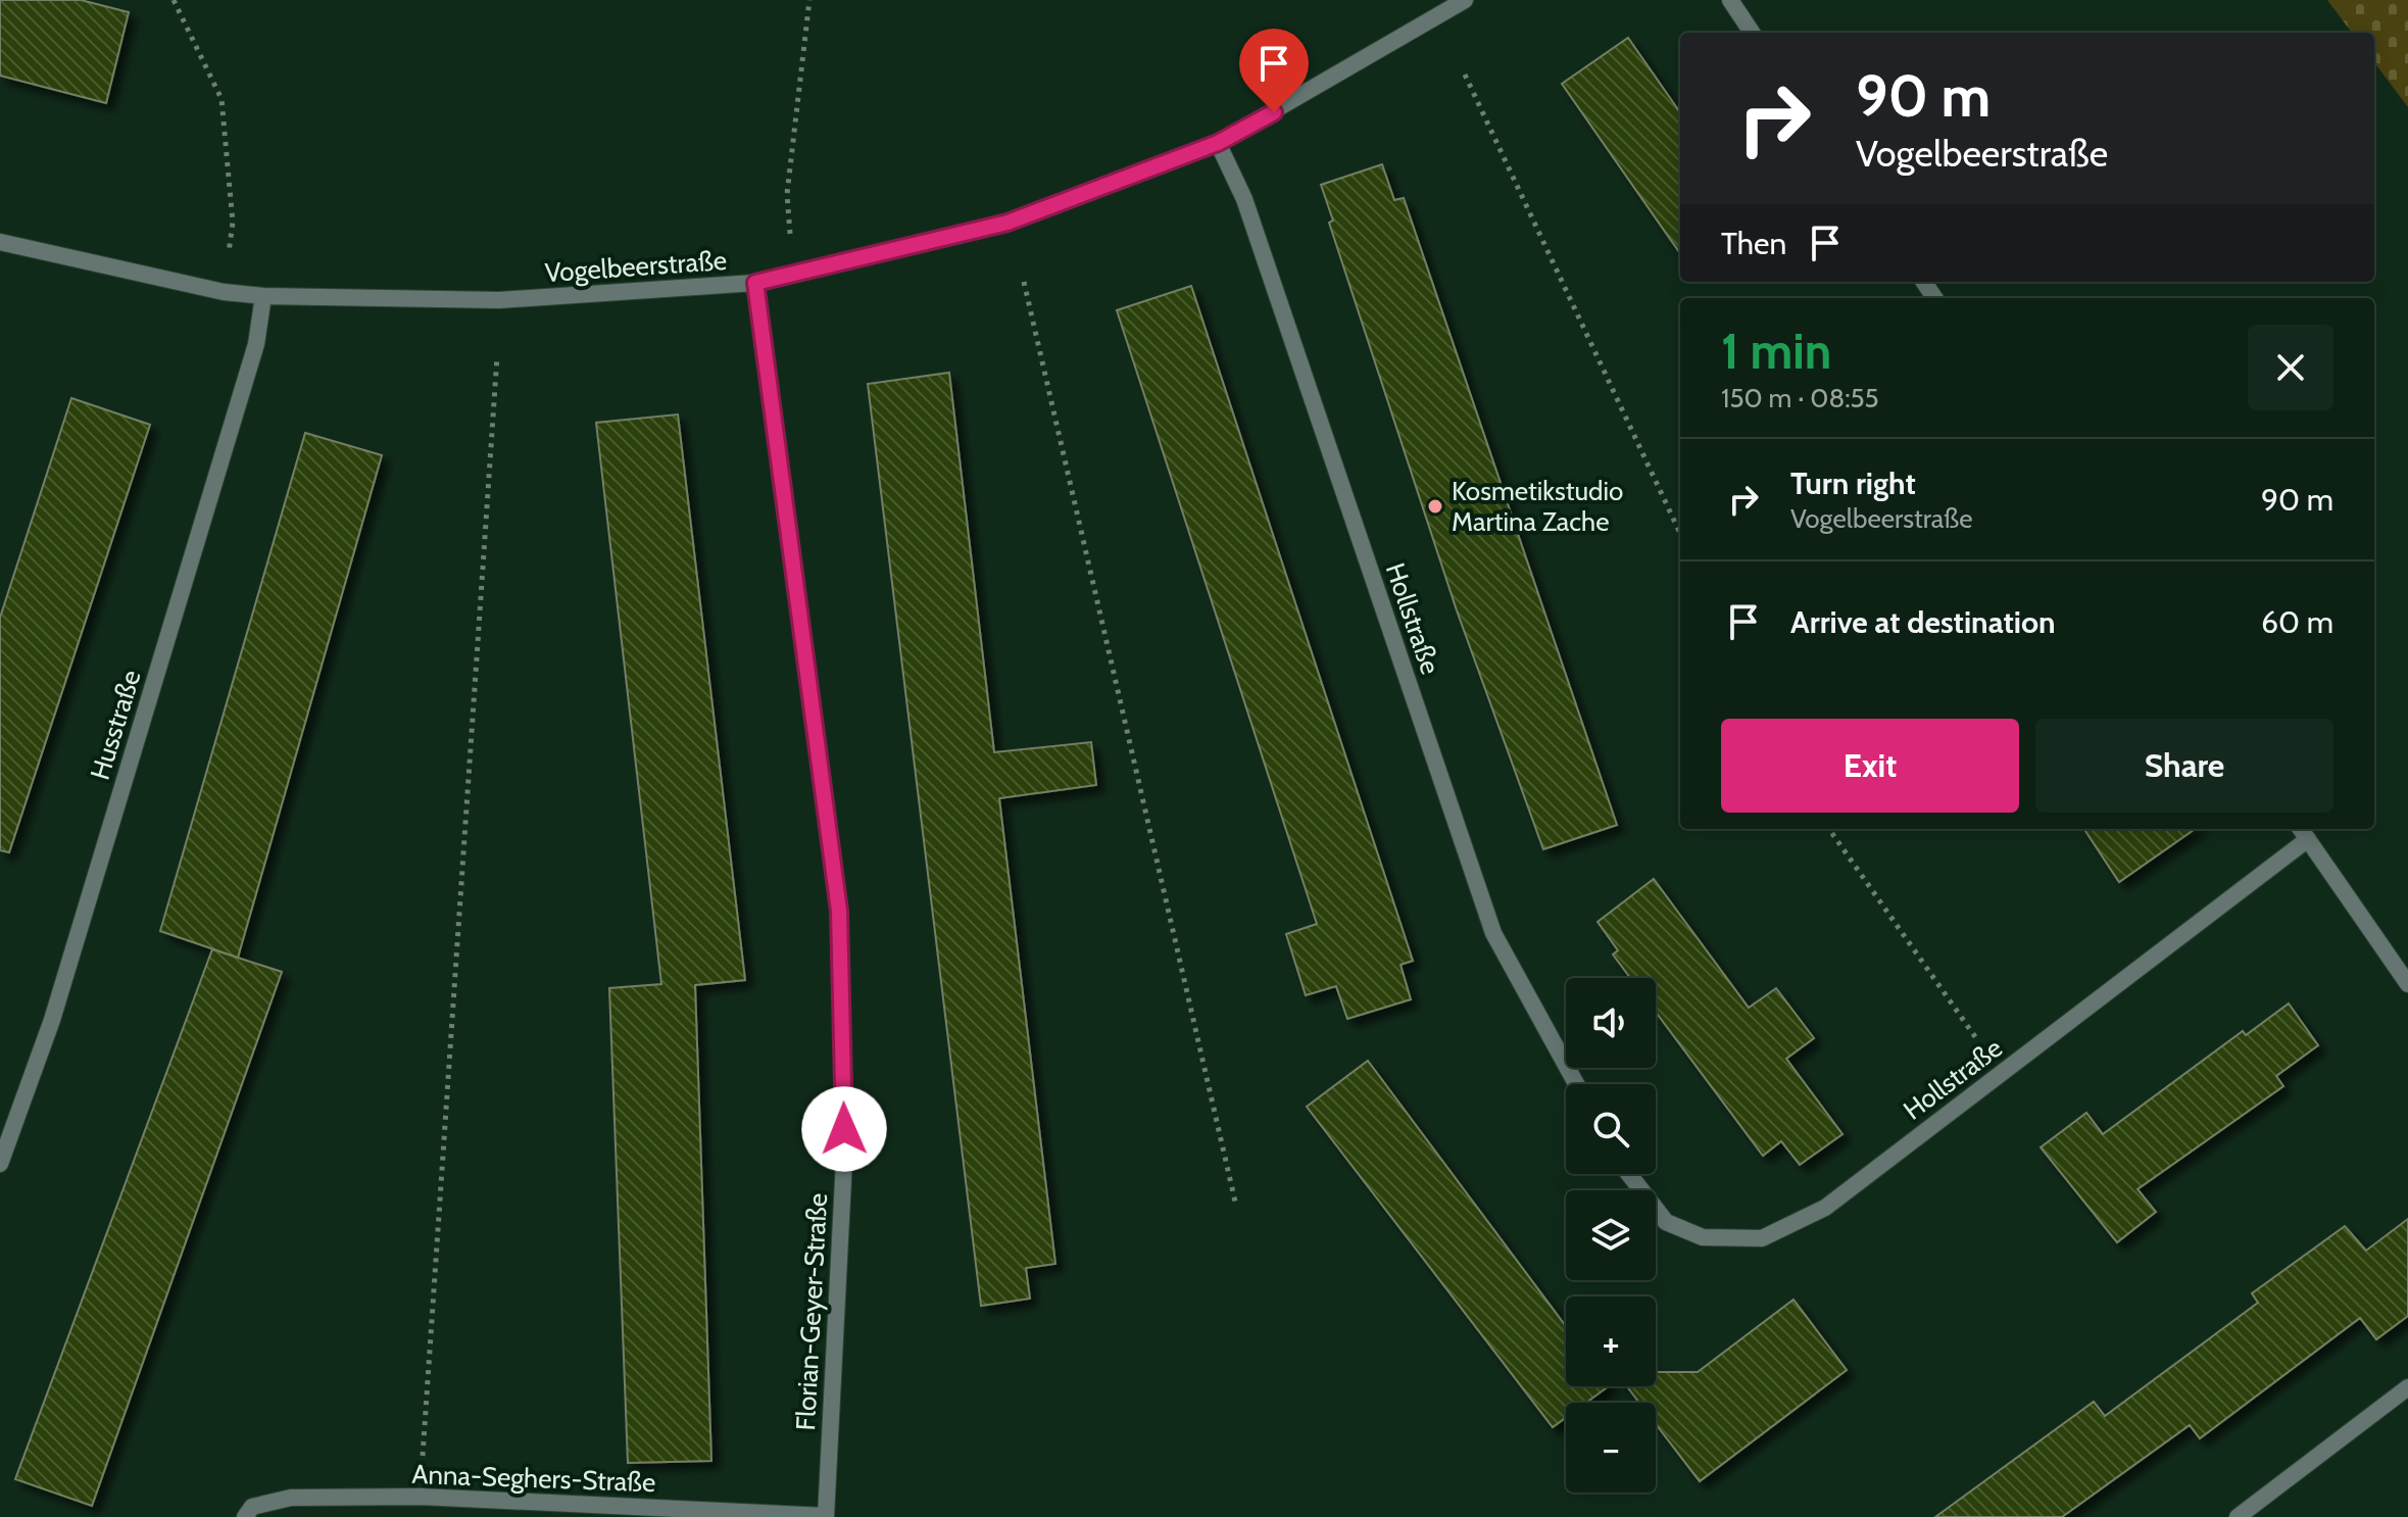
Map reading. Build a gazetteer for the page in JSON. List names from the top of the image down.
{
  "streets": {
    "street": [
      "Vogelbeerstraße",
      "Hollstraße",
      "Husstraße",
      "Florian-Geyer-Straße",
      "Anna-Seghers-Straße"
    ]
  },
  "crossings": [
    ["Vogelbeerstraße", "Hollstraße"],
    ["Vogelbeerstraße", "Husstraße"],
    ["Vogelbeerstraße", "Florian-Geyer-Straße"],
    ["Florian-Geyer-Straße", "Anna-Seghers-Straße"]
  ],
  "places": ["Kosmetikstudio Martina Zache"],
  "page": {
    "turn": ["90 m", "Vogelbeerstraße"],
    "then": "Then",
    "heading": ["1 min", "150 m · 08:55"],
    "list": [
      {
        "name": "Turn right",
        "note": "Vogelbeerstraße",
        "value": "90 m"
      },
      {
        "name": "Arrive at destination",
        "value": "60 m"
      }
    ],
    "buttons": ["Exit", "Share"],
    "map_buttons": ["+", "−"]
  }
}
